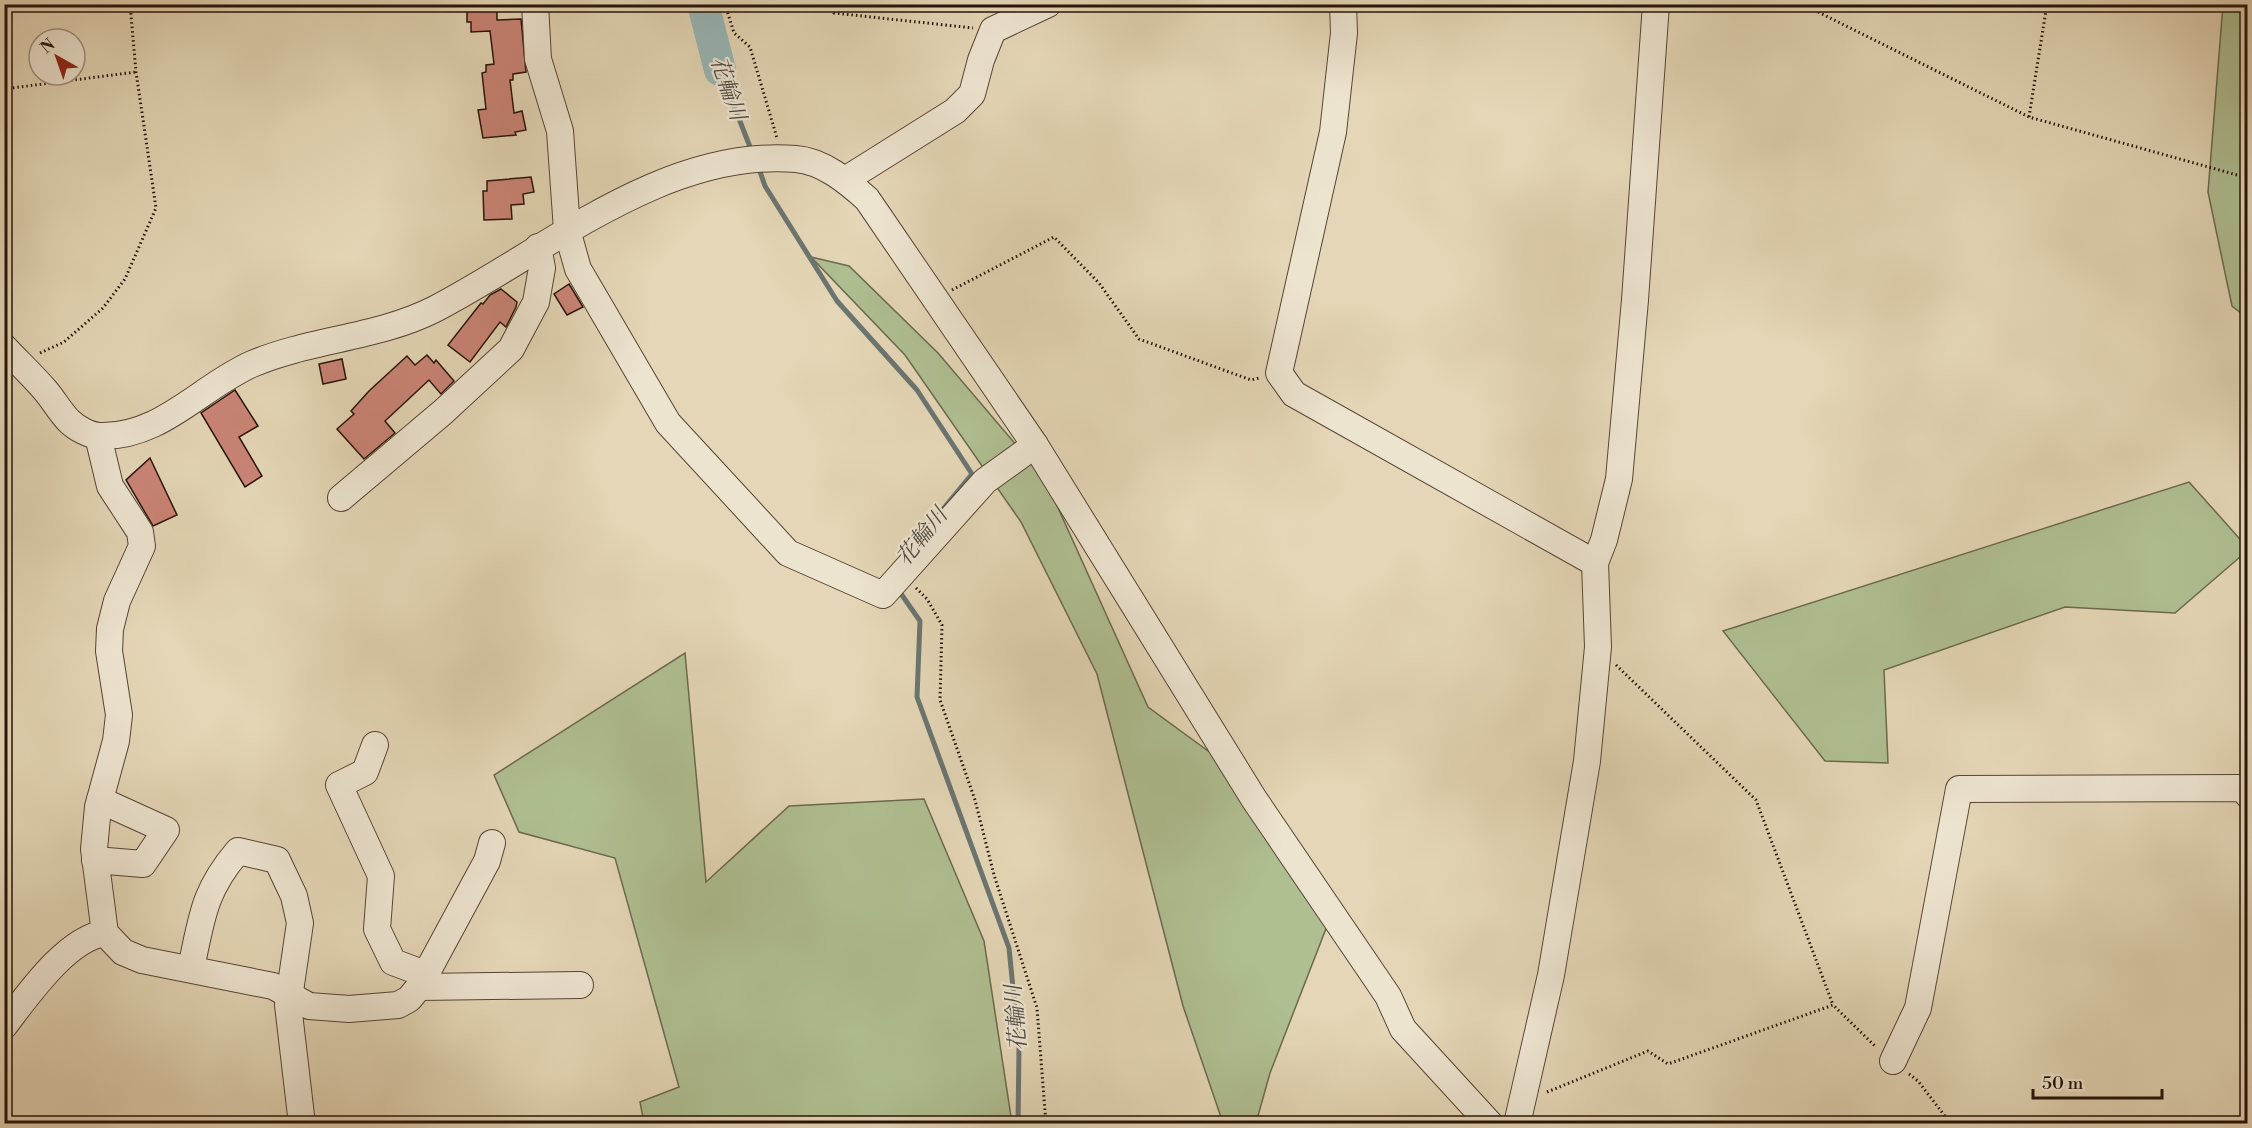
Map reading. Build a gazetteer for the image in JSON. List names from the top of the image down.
{
  "water": ["花輪川"],
  "scale_bar": "50 m",
  "north": "top left"
}
